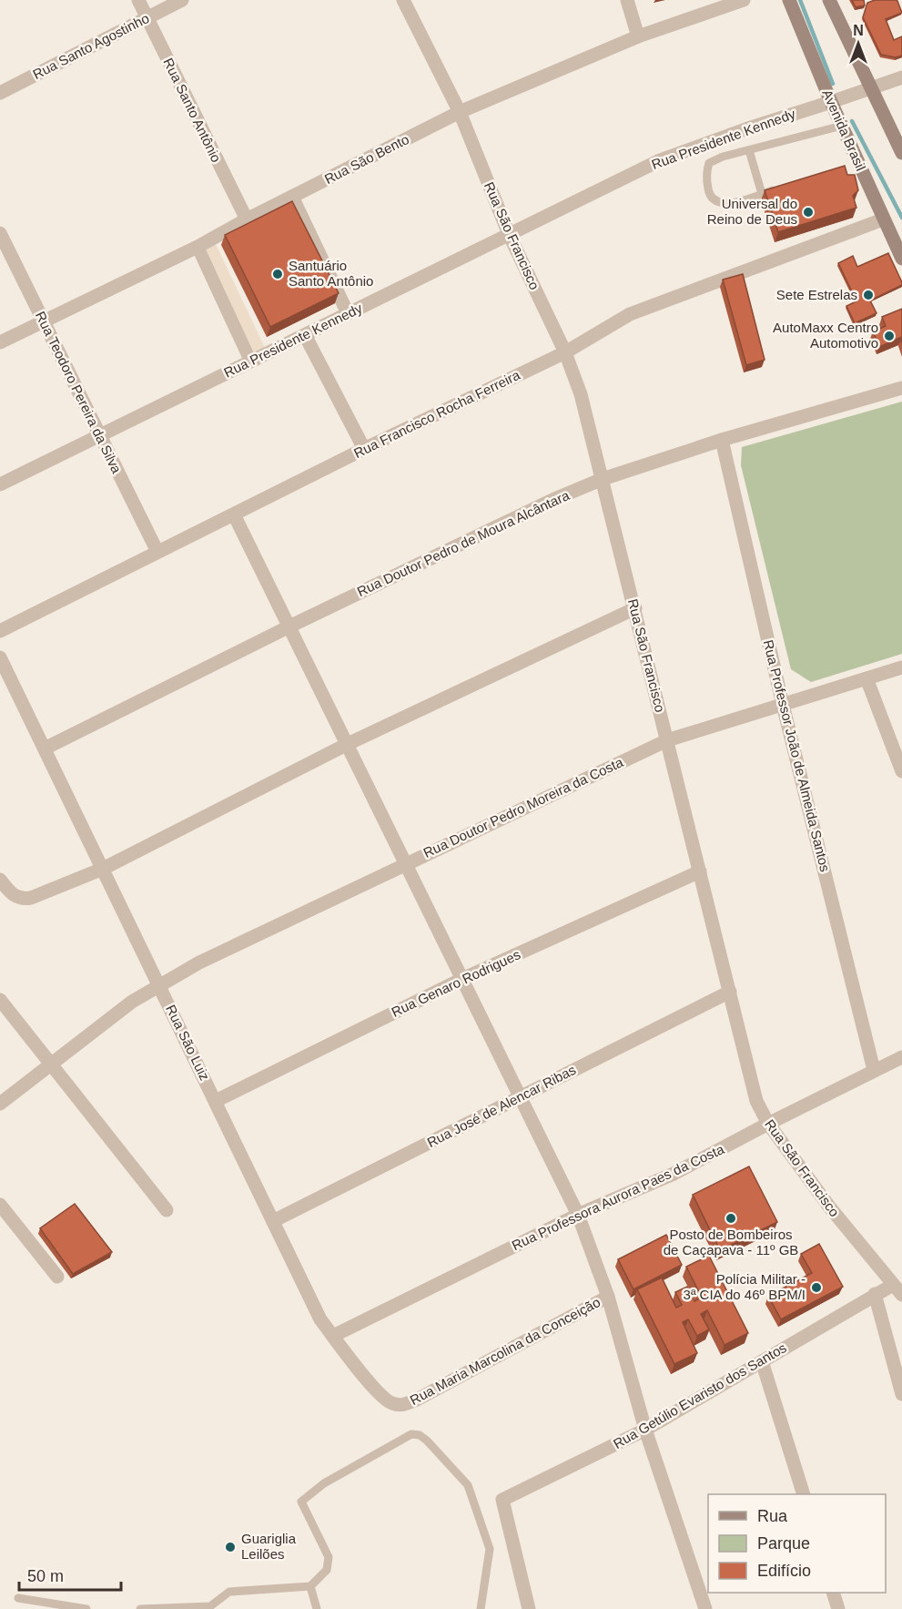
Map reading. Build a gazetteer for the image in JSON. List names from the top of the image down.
{
  "streets": {
    "main road": ["Avenida Brasil"],
    "street": [
      "Rua Santo Agostinho",
      "Rua Santo Antônio",
      "Rua Presidente Kennedy",
      "Rua São Bento",
      "Rua São Francisco",
      "Rua Teodoro Pereira da Silva",
      "Rua Francisco Rocha Ferreira",
      "Rua Doutor Pedro de Moura Alcântara",
      "Rua Professor João de Almeida Santos",
      "Rua Doutor Pedro Moreira da Costa",
      "Rua Genaro Rodrigues",
      "Rua São Luiz",
      "Rua José de Alencar Ribas",
      "Rua Professora Aurora Paes da Costa",
      "Rua Maria Marcolina da Conceição",
      "Rua Getúlio Evaristo dos Santos"
    ]
  },
  "crossings": [
    ["Rua Santo Agostinho", "Rua Santo Antônio"],
    ["Rua Santo Antônio", "Rua São Bento"],
    ["Avenida Brasil", "Rua Presidente Kennedy"],
    ["Avenida Brasil", "Rua Francisco Rocha Ferreira"],
    ["Rua Presidente Kennedy", "Rua São Francisco"],
    ["Rua Presidente Kennedy", "Rua Teodoro Pereira da Silva"],
    ["Rua São Bento", "Rua São Francisco"],
    ["Rua São Bento", "Rua Teodoro Pereira da Silva"],
    ["Rua São Francisco", "Rua Francisco Rocha Ferreira"],
    ["Rua São Francisco", "Rua Doutor Pedro de Moura Alcântara"],
    ["Rua São Francisco", "Rua Doutor Pedro Moreira da Costa"],
    ["Rua São Francisco", "Rua Genaro Rodrigues"],
    ["Rua São Francisco", "Rua José de Alencar Ribas"],
    ["Rua São Francisco", "Rua Professora Aurora Paes da Costa"],
    ["Rua São Francisco", "Rua Getúlio Evaristo dos Santos"],
    ["Rua Teodoro Pereira da Silva", "Rua Francisco Rocha Ferreira"],
    ["Rua Doutor Pedro de Moura Alcântara", "Rua Professor João de Almeida Santos"],
    ["Rua Doutor Pedro de Moura Alcântara", "Rua São Luiz"],
    ["Rua Professor João de Almeida Santos", "Rua Doutor Pedro Moreira da Costa"],
    ["Rua Professor João de Almeida Santos", "Rua Professora Aurora Paes da Costa"],
    ["Rua Doutor Pedro Moreira da Costa", "Rua São Luiz"],
    ["Rua Genaro Rodrigues", "Rua São Luiz"],
    ["Rua São Luiz", "Rua José de Alencar Ribas"],
    ["Rua São Luiz", "Rua Professora Aurora Paes da Costa"],
    ["Rua São Luiz", "Rua Maria Marcolina da Conceição"]
  ],
  "places": [
    "Universal do Reino de Deus",
    "Santuário Santo Antônio",
    "Sete Estrelas",
    "AutoMaxx Centro Automotivo",
    "Posto de Bombeiros de Caçapava - 11º GB",
    "Polícia Militar - 3ª CIA do 46º BPM/I",
    "Guariglia Leilões"
  ],
  "legend": ["Rua", "Parque", "Edifício"],
  "scale_bar": "50 m",
  "north": "top"
}
